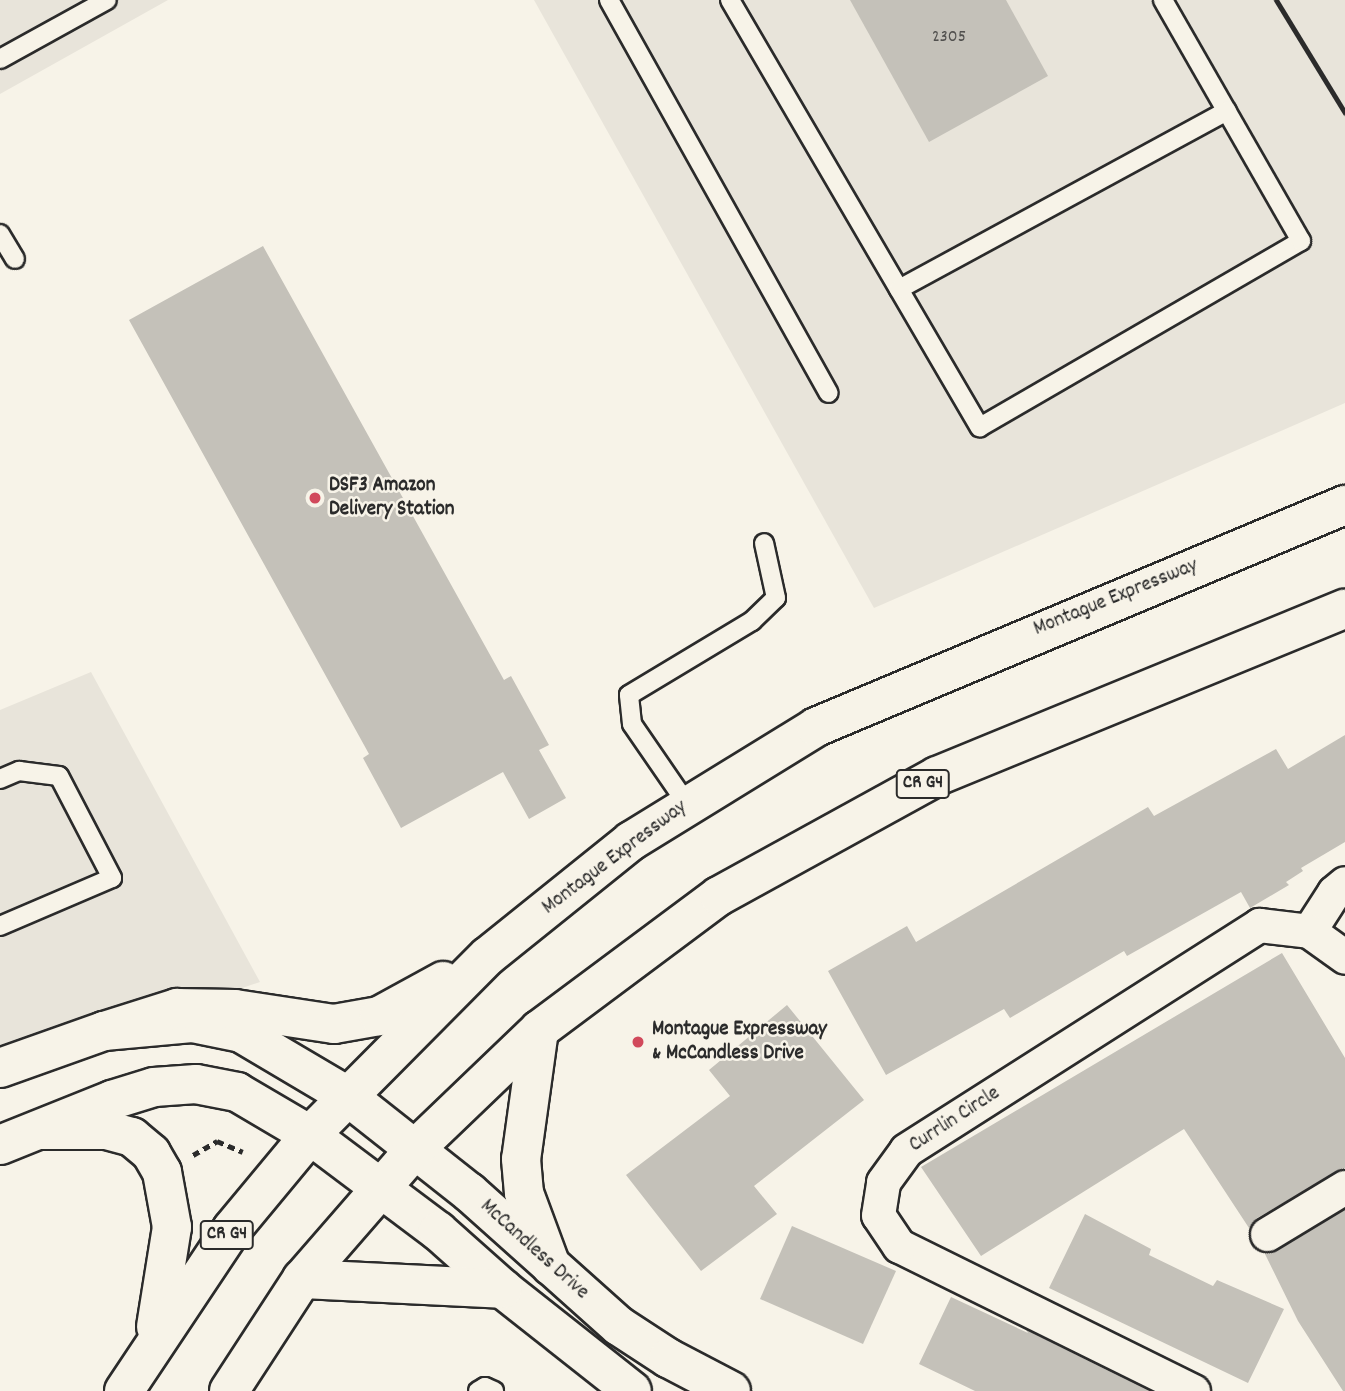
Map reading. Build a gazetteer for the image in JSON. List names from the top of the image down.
{
  "streets": {
    "main road": ["Montague Expressway", "CR G4", "McCandless Drive"],
    "street": ["Currlin Circle"]
  },
  "crossings": [
    ["Montague Expressway", "McCandless Drive"],
    ["CR G4", "McCandless Drive"]
  ],
  "places": ["DSF3 Amazon Delivery Station", "Montague Expressway & McCandless Drive"],
  "house_numbers": ["2305"]
}
